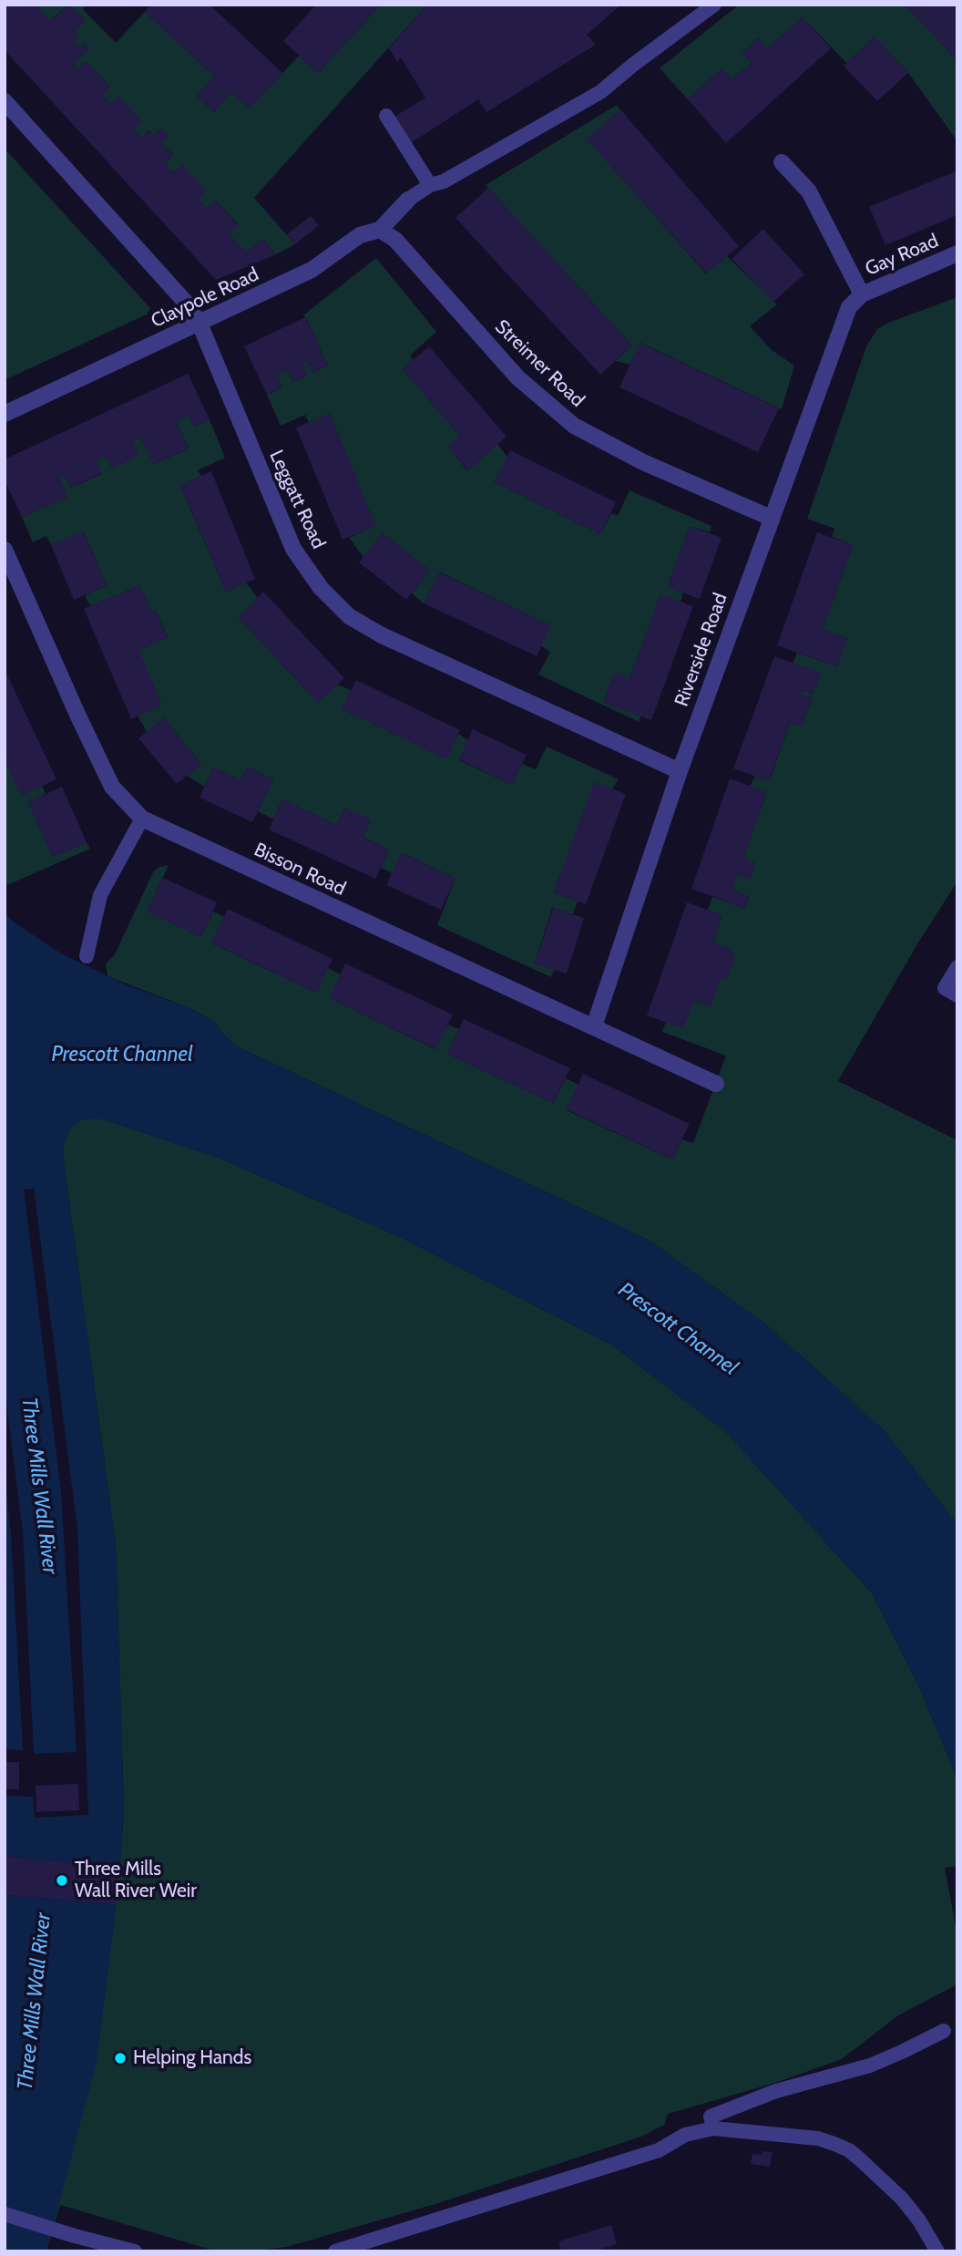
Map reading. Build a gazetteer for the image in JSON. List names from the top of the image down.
{
  "streets": {
    "street": [
      "Gay Road",
      "Claypole Road",
      "Streimer Road",
      "Leggatt Road",
      "Riverside Road",
      "Bisson Road"
    ]
  },
  "crossings": [
    ["Gay Road", "Riverside Road"],
    ["Claypole Road", "Streimer Road"],
    ["Claypole Road", "Leggatt Road"],
    ["Streimer Road", "Riverside Road"],
    ["Leggatt Road", "Riverside Road"],
    ["Riverside Road", "Bisson Road"]
  ],
  "water": ["Prescott Channel", "Three Mills Wall River"],
  "places": ["Three Mills Wall River Weir", "Helping Hands"]
}
